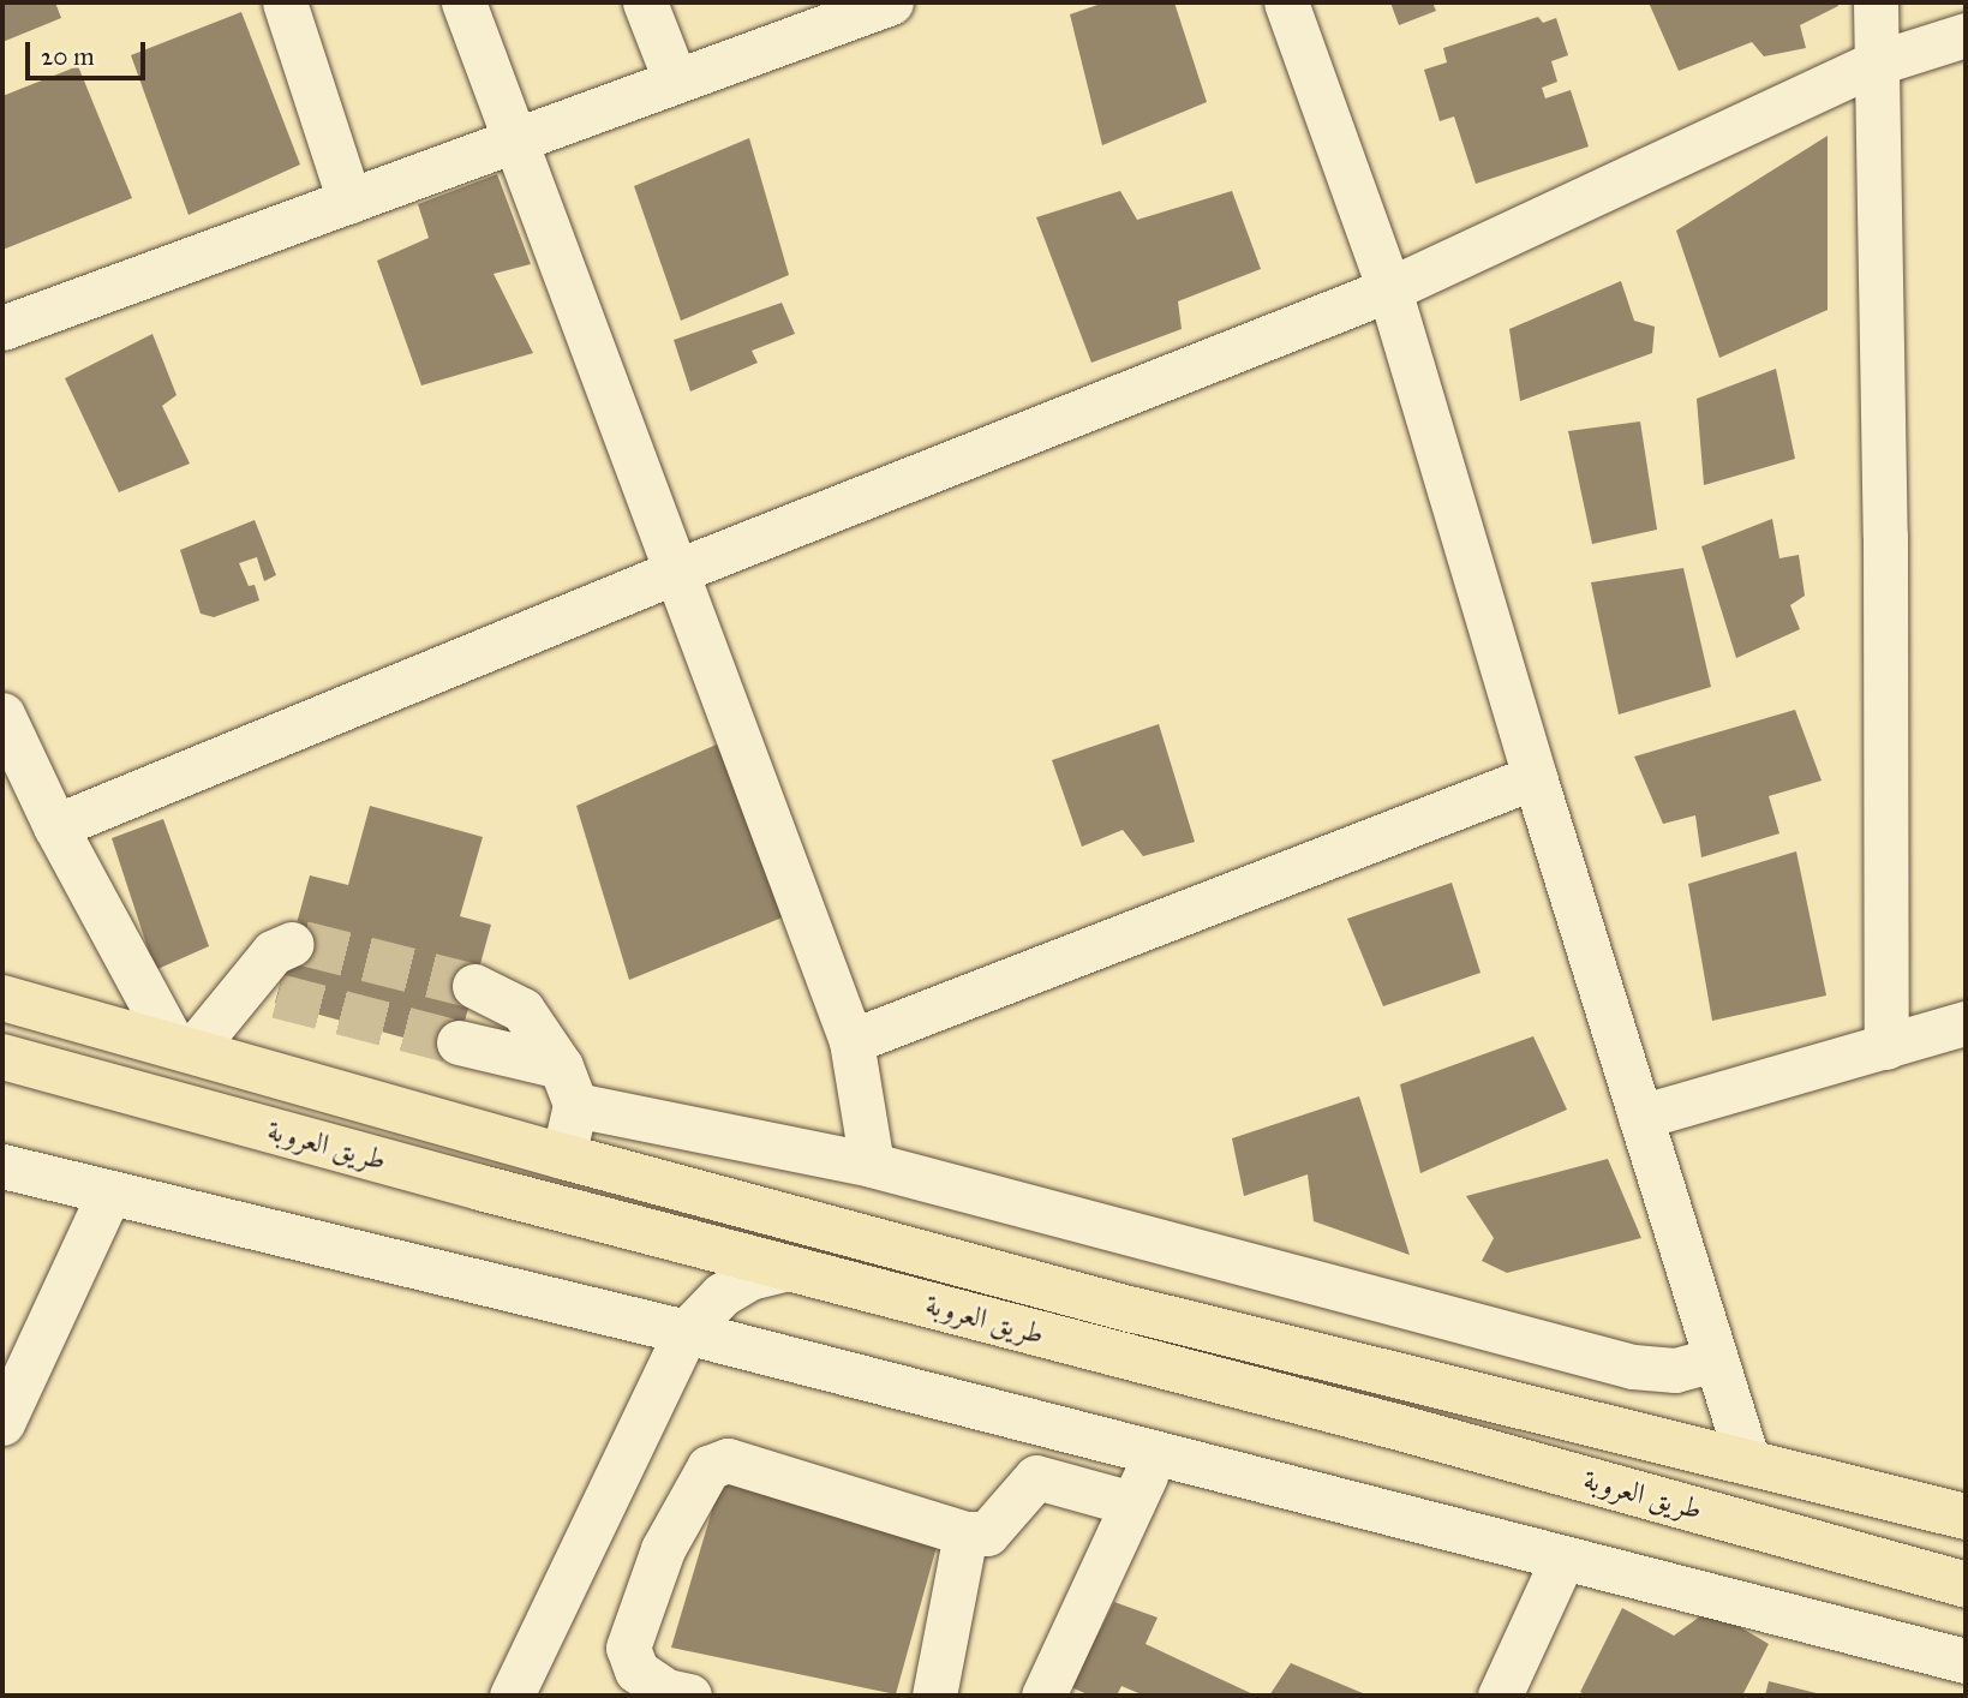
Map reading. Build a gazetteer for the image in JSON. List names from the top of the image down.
{
  "streets": {
    "highway": ["طريق العروبة"]
  },
  "scale_bar": "20 m"
}
